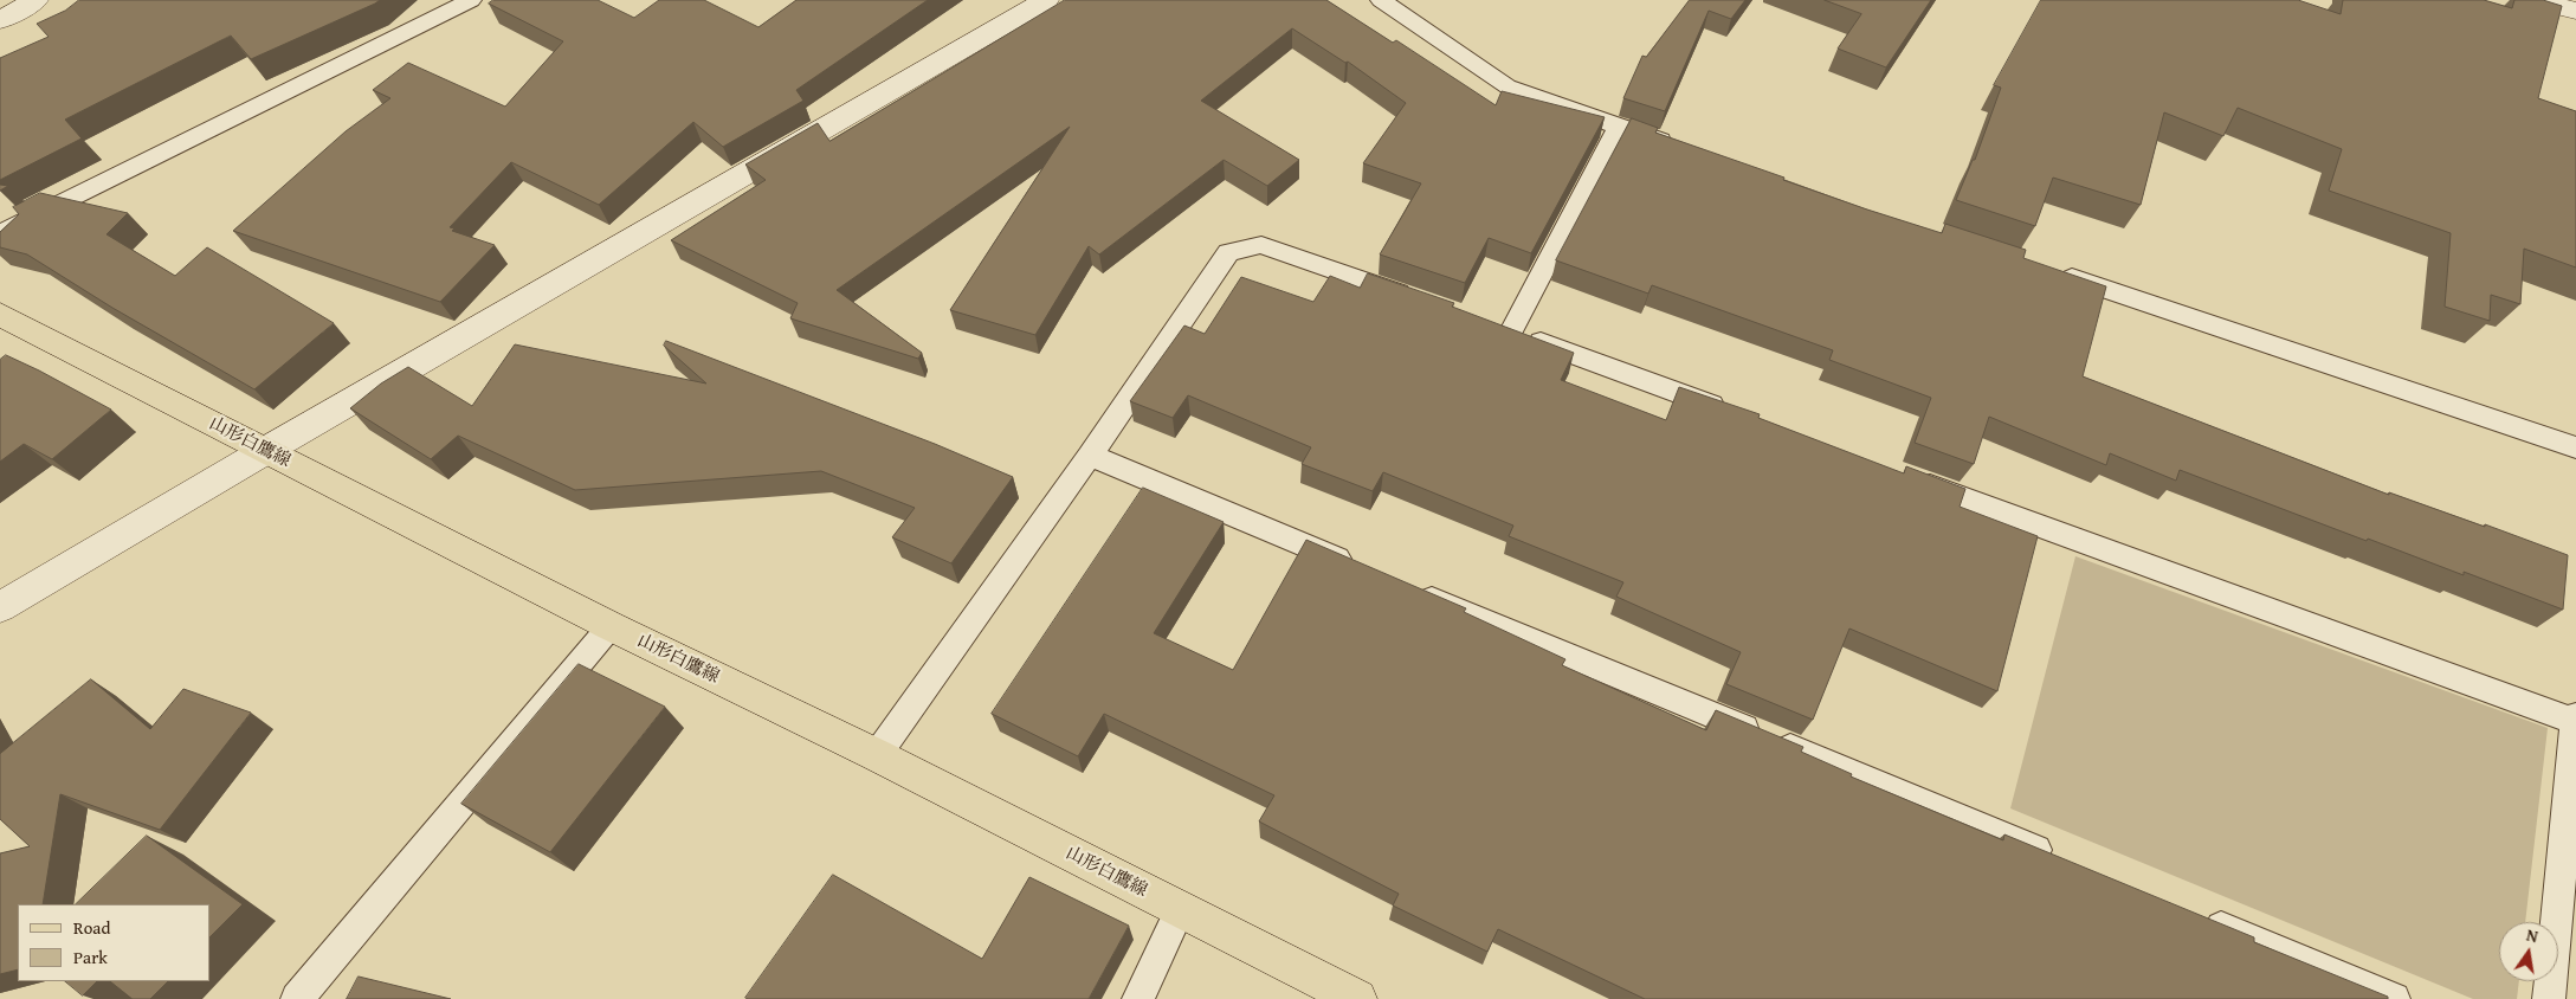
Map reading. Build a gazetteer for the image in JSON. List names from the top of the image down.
{
  "streets": {
    "main road": ["山形白鷹線"]
  },
  "legend": ["Road", "Park"],
  "north": "top"
}
